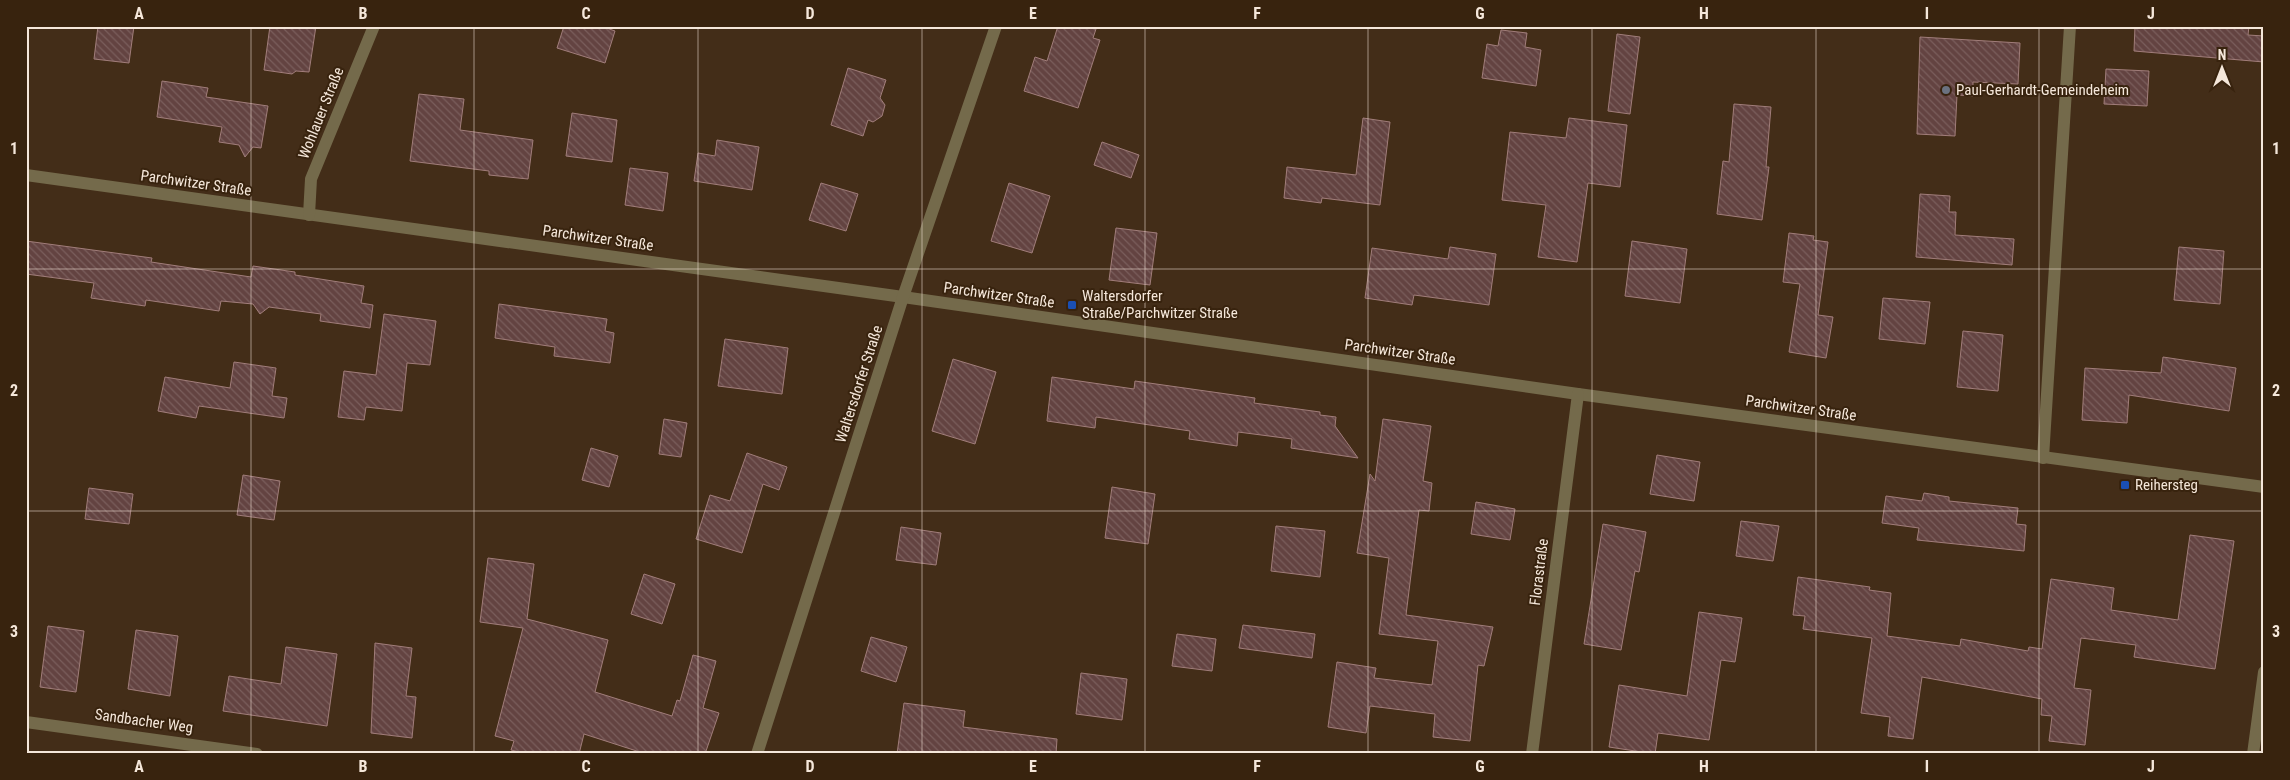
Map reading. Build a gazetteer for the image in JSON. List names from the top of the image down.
{
  "streets": {
    "street": [
      "Wohlauer Straße",
      "Parchwitzer Straße",
      "Waltersdorfer Straße",
      "Florastraße",
      "Sandbacher Weg"
    ]
  },
  "crossings": [
    ["Wohlauer Straße", "Parchwitzer Straße"],
    ["Parchwitzer Straße", "Waltersdorfer Straße"],
    ["Parchwitzer Straße", "Florastraße"]
  ],
  "places": {
    "other": ["Paul-Gerhardt-Gemeindeheim"],
    "transit": ["Waltersdorfer Straße/Parchwitzer Straße", "Reihersteg"]
  },
  "north": "top",
  "grid": {
    "columns": [
      "A",
      "B",
      "C",
      "D",
      "E",
      "F",
      "G",
      "H",
      "I",
      "J"
    ],
    "rows": ["1", "2", "3"]
  }
}
